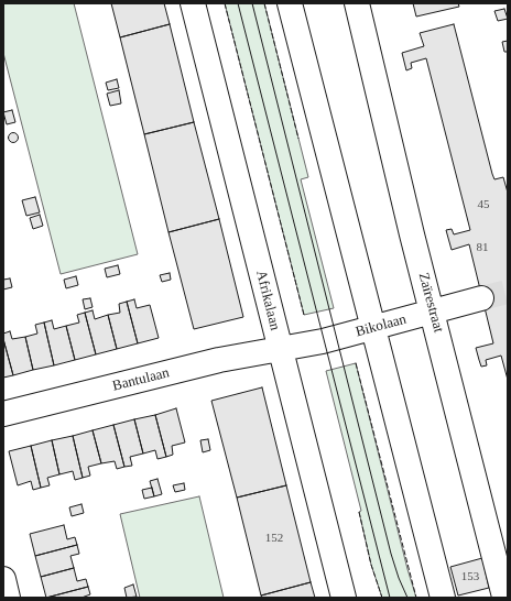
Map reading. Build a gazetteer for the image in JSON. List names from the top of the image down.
{
  "streets": {
    "street": [
      "Afrikalaan",
      "Zaïrestraat",
      "Bikolaan",
      "Bantulaan"
    ]
  },
  "crossings": [
    ["Afrikalaan", "Bikolaan"],
    ["Afrikalaan", "Bantulaan"],
    ["Zaïrestraat", "Bikolaan"],
    ["Bikolaan", "Bantulaan"]
  ],
  "house_numbers": [
    "45",
    "81",
    "152",
    "153"
  ]
}
